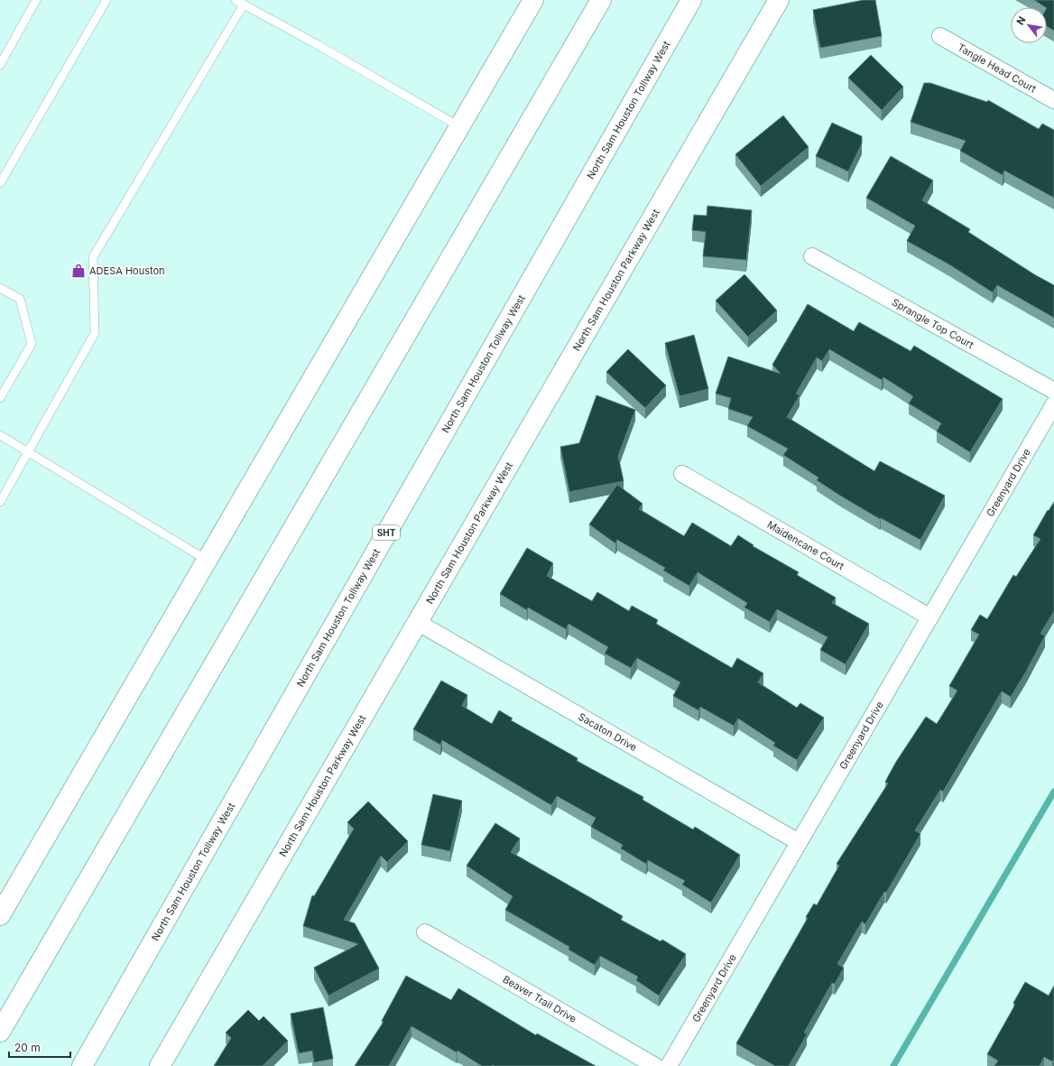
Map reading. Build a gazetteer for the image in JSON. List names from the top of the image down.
{
  "streets": {
    "main road": ["North Sam Houston Tollway West", "North Sam Houston Parkway West", "SHT"],
    "street": [
      "Tangle Head Court",
      "Sprangle Top Court",
      "Greenyard Drive",
      "Maidencane Court",
      "Sacaton Drive",
      "Beaver Trail Drive"
    ]
  },
  "crossings": [
    ["North Sam Houston Parkway West", "Sacaton Drive"],
    ["Greenyard Drive", "Maidencane Court"],
    ["Greenyard Drive", "Sacaton Drive"]
  ],
  "places": {
    "shop": ["ADESA Houston"]
  },
  "scale_bar": "20 m",
  "north": "top left"
}
